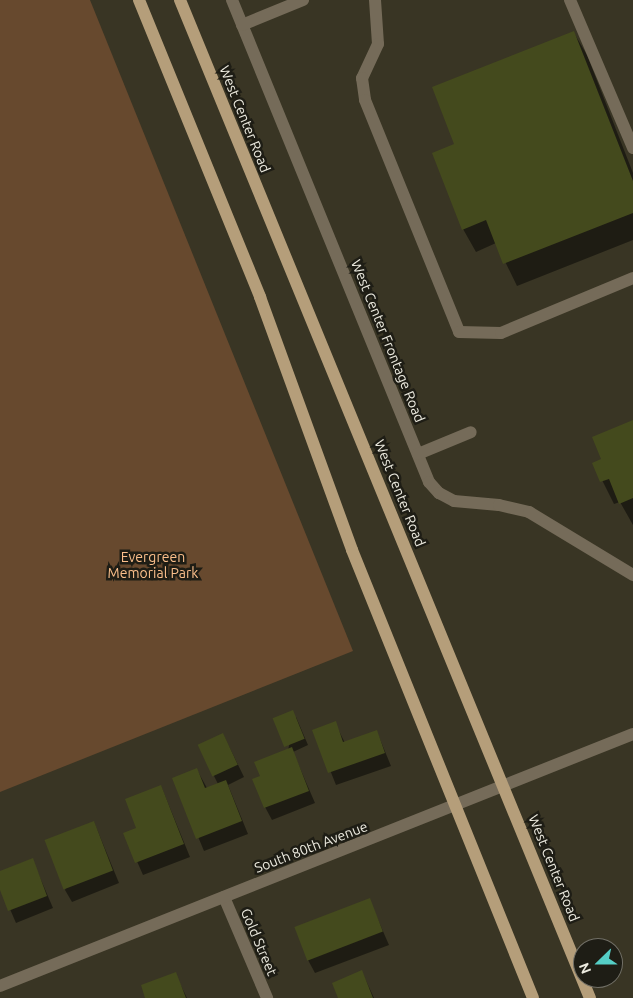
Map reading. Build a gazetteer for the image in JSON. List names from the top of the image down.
{
  "streets": {
    "main road": ["West Center Road"],
    "street": ["West Center Frontage Road", "South 80th Avenue", "Gold Street"]
  },
  "crossings": [
    ["West Center Road", "South 80th Avenue"],
    ["South 80th Avenue", "Gold Street"]
  ],
  "parks": ["Evergreen Memorial Park"],
  "north": "left"
}
